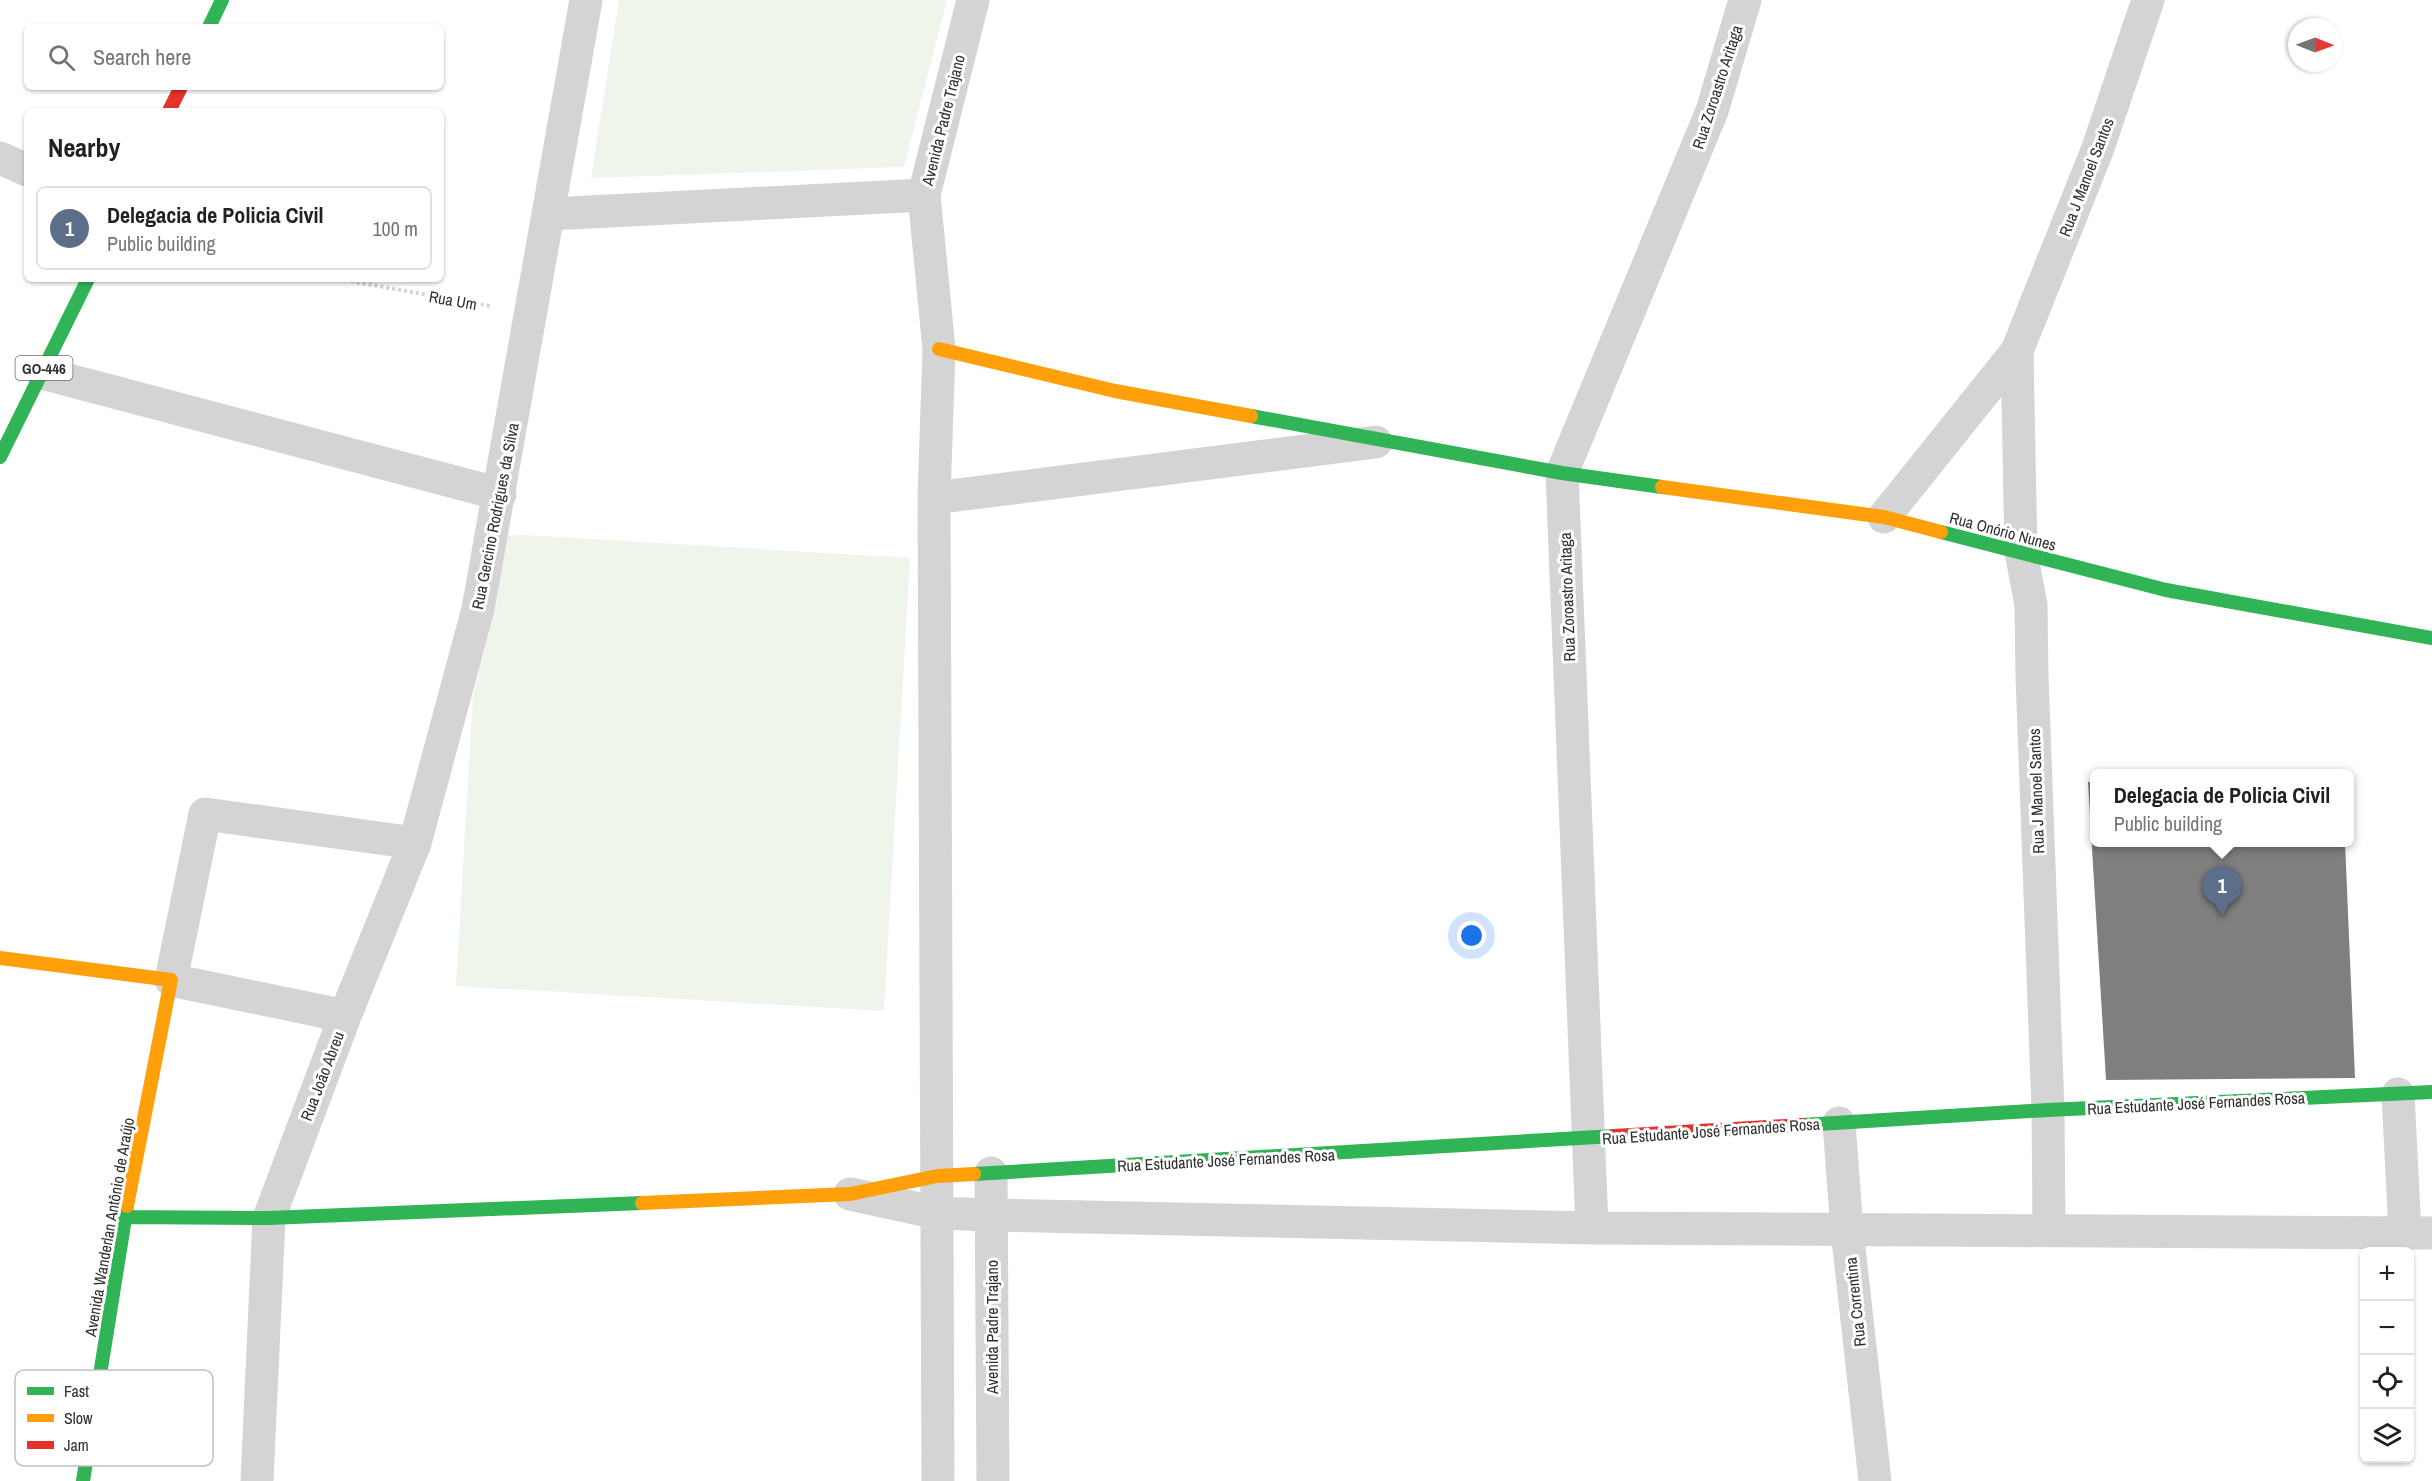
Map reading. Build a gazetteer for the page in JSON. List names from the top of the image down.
{
  "streets": {
    "street": [
      "Rua Zoroastro Aritaga",
      "Avenida Padre Trajano",
      "Rua J Manoel Santos",
      "GO-446",
      "Rua Gercino Rodrigues da Silva",
      "Rua Onório Nunes",
      "Rua João Abreu",
      "Rua Estudante José Fernandes Rosa",
      "Avenida Wanderlan Antônio de Araújo",
      "Rua Correntina"
    ],
    "path": ["Rua Um"]
  },
  "crossings": [
    ["Rua Zoroastro Aritaga", "Rua Onório Nunes"],
    ["Rua Zoroastro Aritaga", "Rua Estudante José Fernandes Rosa"],
    ["Avenida Padre Trajano", "Rua Onório Nunes"],
    ["Avenida Padre Trajano", "Rua Estudante José Fernandes Rosa"],
    ["Rua J Manoel Santos", "Rua Onório Nunes"],
    ["Rua J Manoel Santos", "Rua Estudante José Fernandes Rosa"],
    ["Rua Um", "Rua Gercino Rodrigues da Silva"],
    ["Rua Gercino Rodrigues da Silva", "Rua João Abreu"],
    ["Rua João Abreu", "Rua Estudante José Fernandes Rosa"],
    ["Rua João Abreu", "Avenida Wanderlan Antônio de Araújo"],
    ["Rua Estudante José Fernandes Rosa", "Avenida Wanderlan Antônio de Araújo"],
    ["Rua Estudante José Fernandes Rosa", "Rua Correntina"]
  ],
  "legend": ["Fast", "Slow", "Jam"],
  "north": "right",
  "page": {
    "search": "Search here",
    "heading": "Nearby",
    "list": [
      {
        "mark": "1",
        "name": "Delegacia de Policia Civil",
        "note": "Public building",
        "value": "100 m"
      }
    ],
    "popup": ["Delegacia de Policia Civil", "Public building"],
    "pins": "1",
    "map_buttons": ["+", "−"]
  }
}
